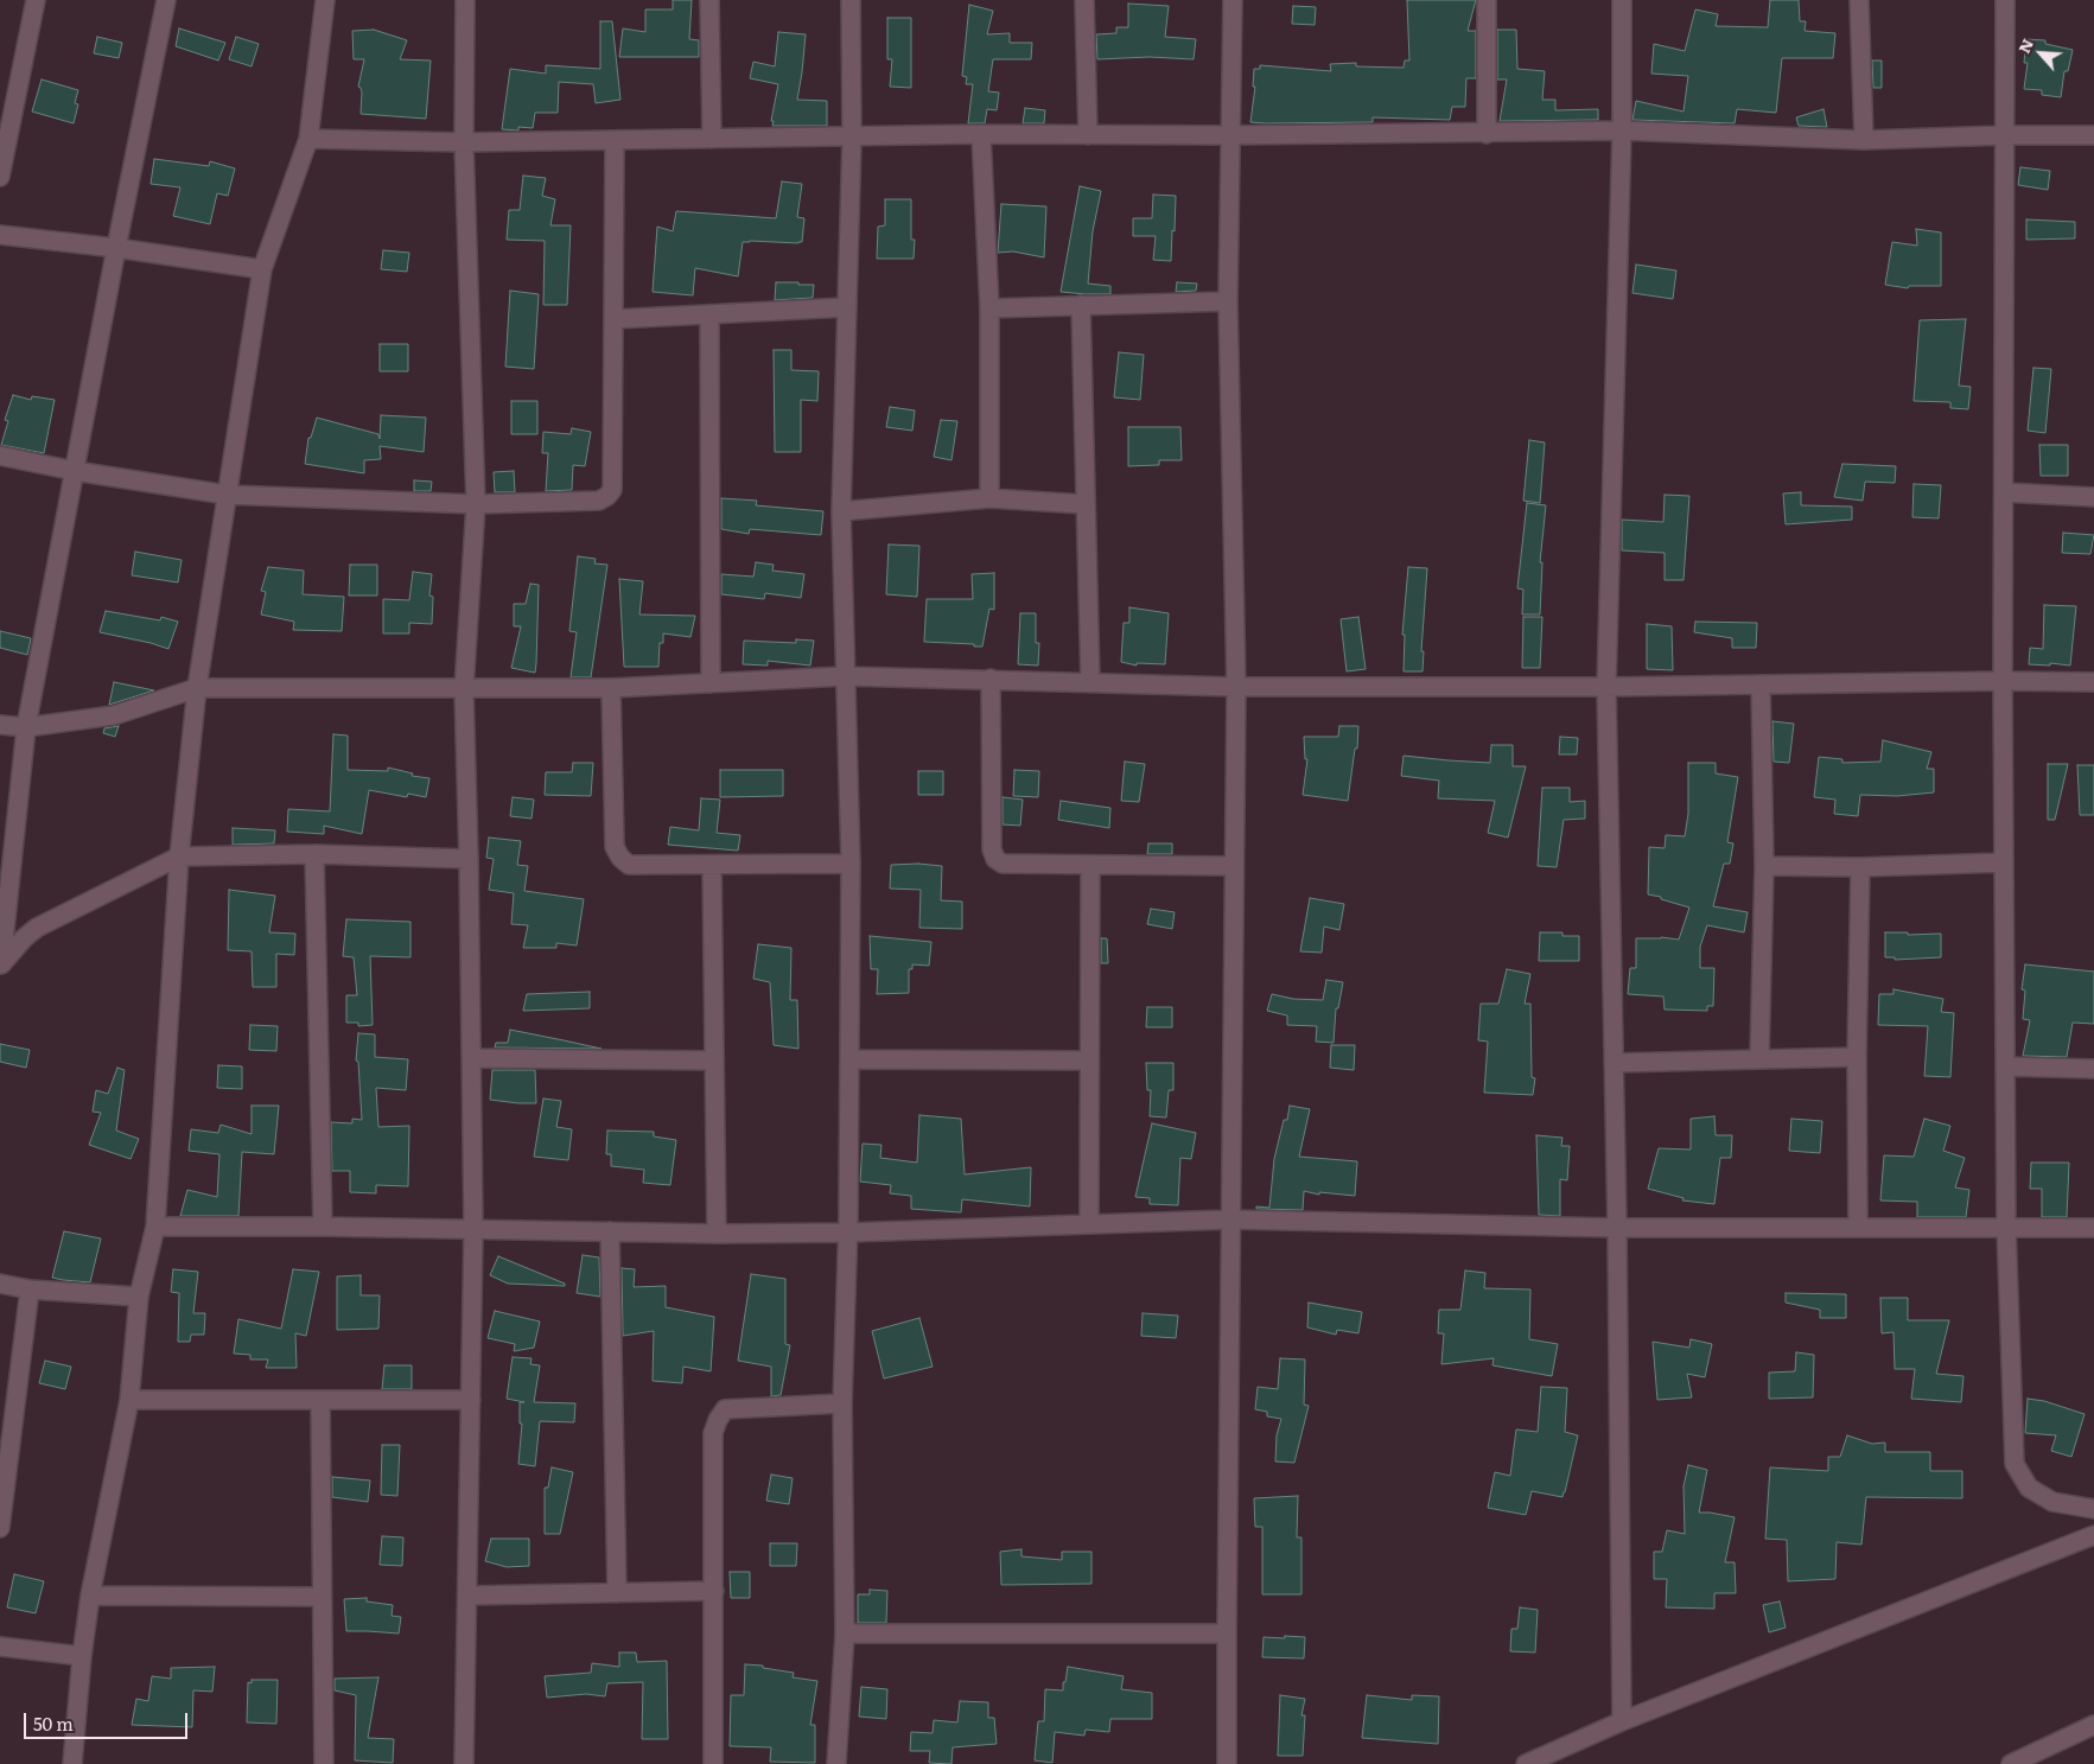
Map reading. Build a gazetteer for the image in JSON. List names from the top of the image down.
{
  "scale_bar": "50 m",
  "north": "top left"
}
